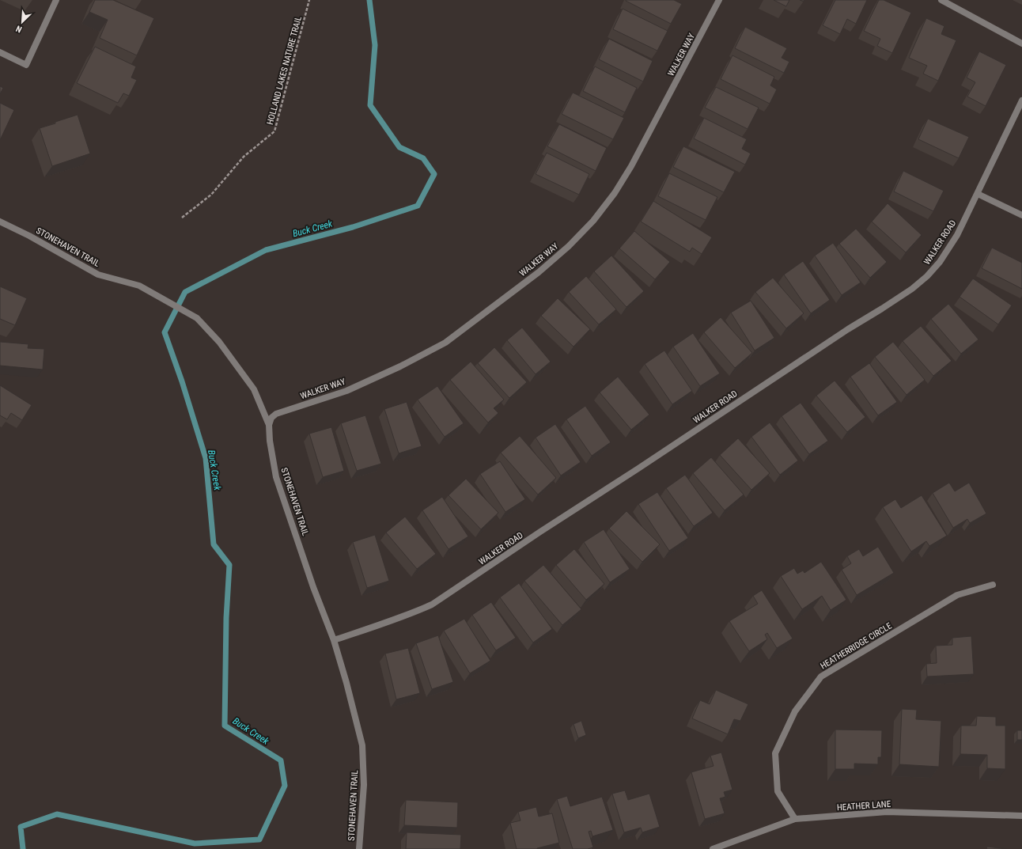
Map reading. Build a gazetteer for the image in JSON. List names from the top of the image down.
{
  "streets": {
    "street": [
      "WALKER WAY",
      "WALKER ROAD",
      "STONEHAVEN TRAIL",
      "HEATHERRIDGE CIRCLE",
      "HEATHER LANE"
    ],
    "path": ["HOLLAND LAKES NATURE TRAIL"]
  },
  "crossings": [
    ["WALKER WAY", "STONEHAVEN TRAIL"],
    ["WALKER ROAD", "STONEHAVEN TRAIL"],
    ["HEATHERRIDGE CIRCLE", "HEATHER LANE"]
  ],
  "water": ["Buck Creek"],
  "north": "bottom left"
}
